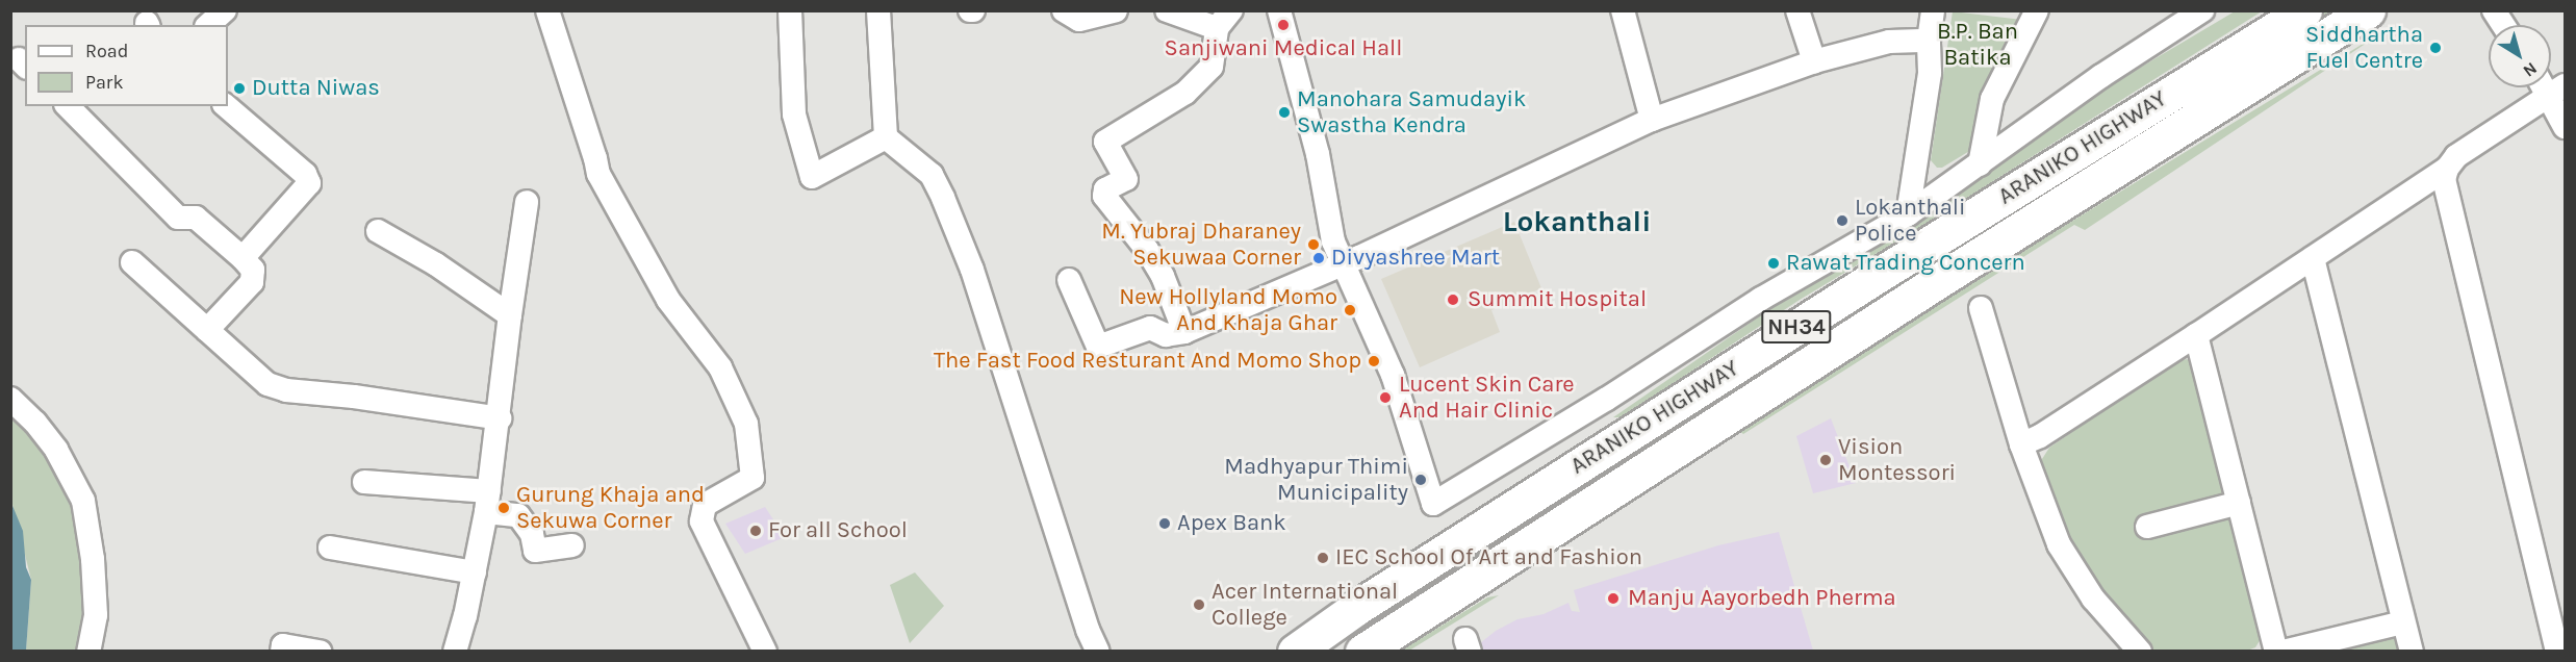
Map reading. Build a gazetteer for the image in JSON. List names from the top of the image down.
{
  "streets": {
    "highway": ["ARANIKO HIGHWAY", "NH34"]
  },
  "districts": ["Lokanthali"],
  "parks": ["B.P. Ban Batika"],
  "places": [
    "Sanjiwani Medical Hall",
    "Siddhartha Fuel Centre",
    "Dutta Niwas",
    "Manohara Samudayik Swastha Kendra",
    "Lokanthali Police",
    "M. Yubraj Dharaney Sekuwaa Corner",
    "Divyashree Mart",
    "Rawat Trading Concern",
    "Summit Hospital",
    "New Hollyland Momo And Khaja Ghar",
    "The Fast Food Resturant And Momo Shop",
    "Lucent Skin Care And Hair Clinic",
    "Vision Montessori",
    "Madhyapur Thimi Municipality",
    "Gurung Khaja and Sekuwa Corner",
    "Apex Bank",
    "For all School",
    "IEC School Of Art and Fashion",
    "Manju Aayorbedh Pherma",
    "Acer International College"
  ],
  "legend": ["Road", "Park"],
  "north": "bottom right"
}
